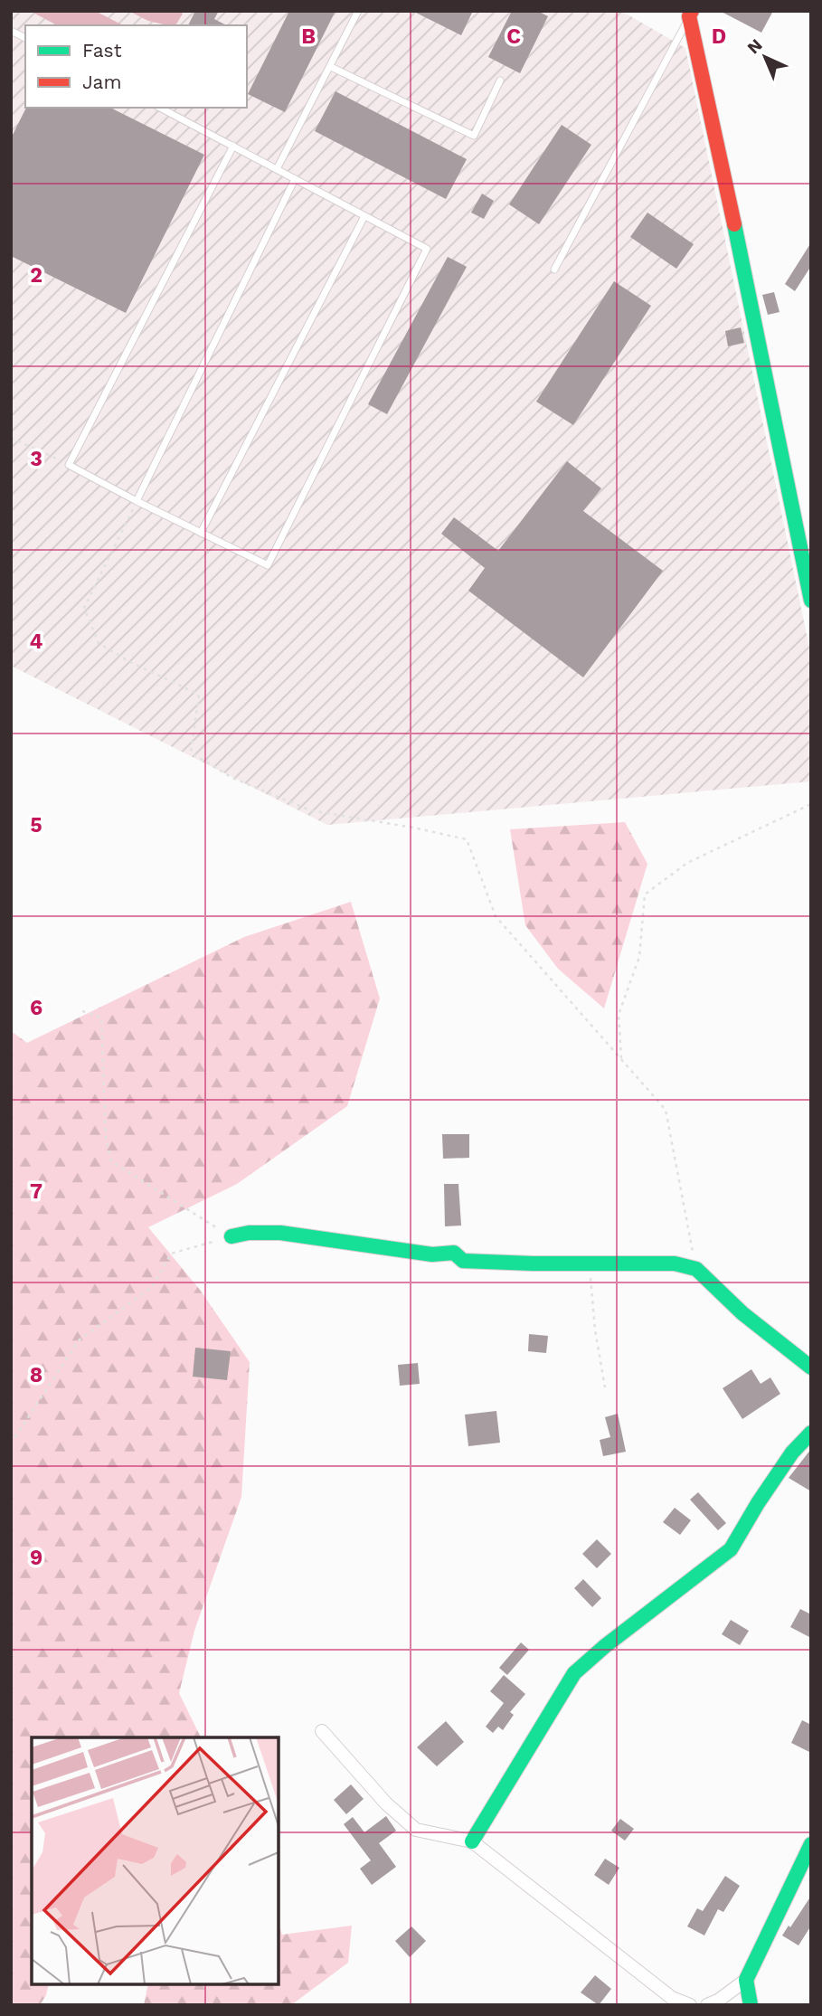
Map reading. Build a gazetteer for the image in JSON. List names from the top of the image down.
{
  "legend": ["Fast", "Jam"],
  "north": "top left",
  "grid": {
    "columns": ["B", "C", "D"],
    "rows": [
      "2",
      "3",
      "4",
      "5",
      "6",
      "7",
      "8",
      "9"
    ]
  }
}
